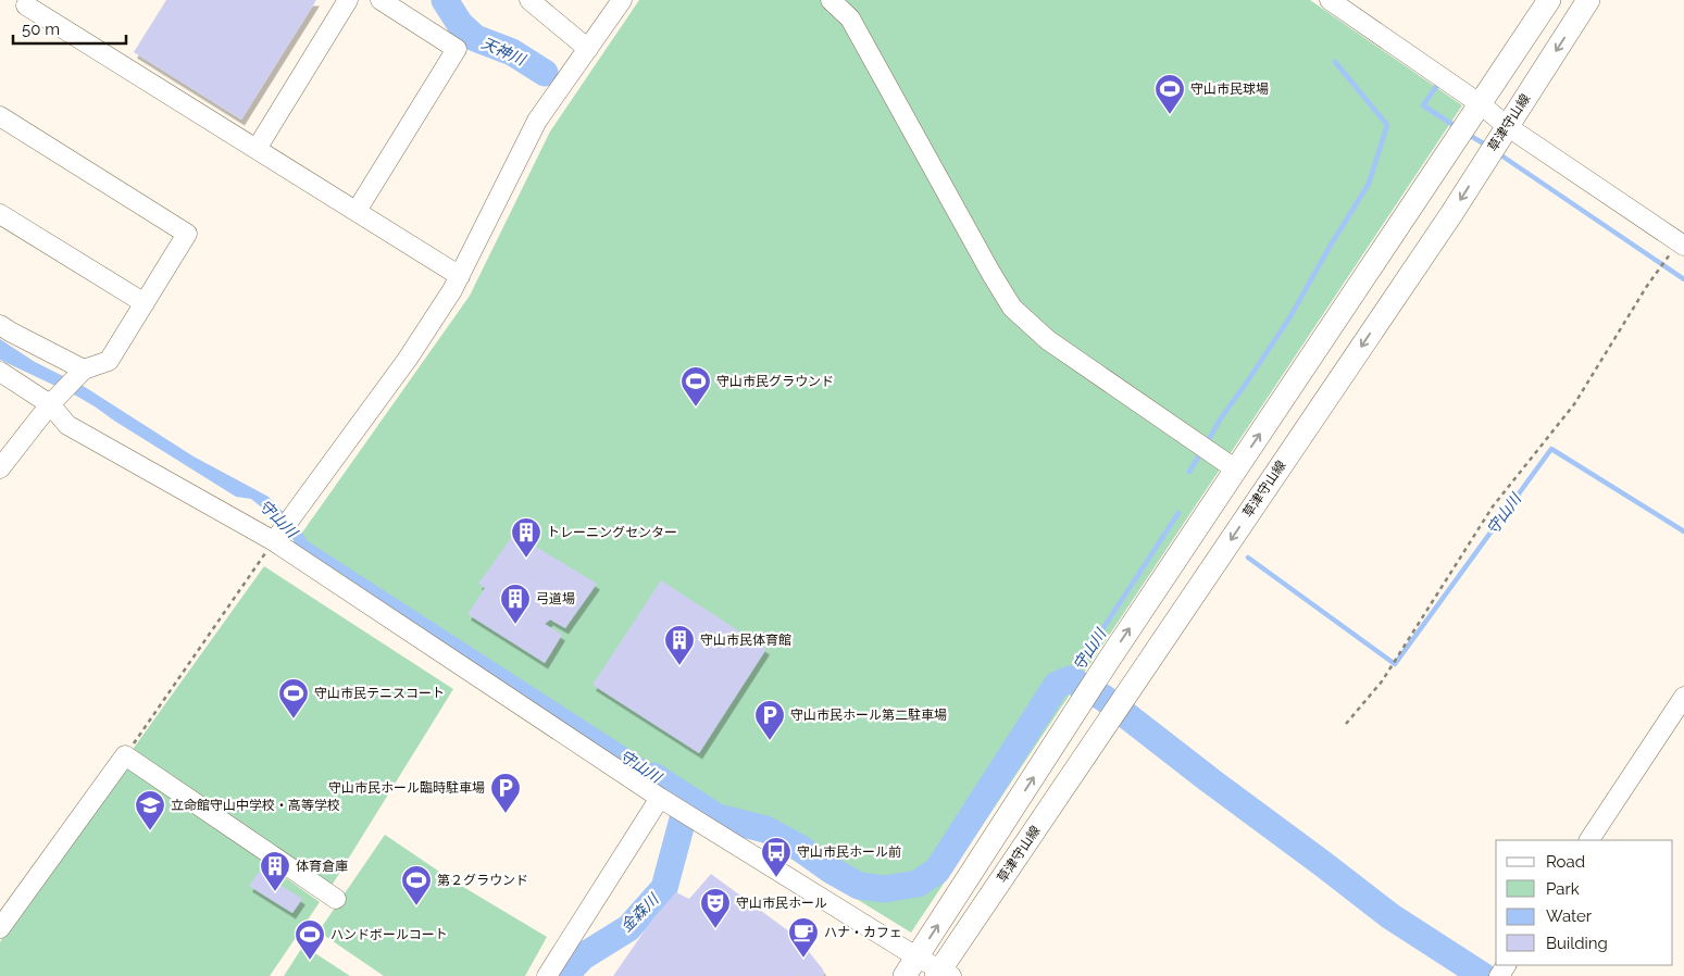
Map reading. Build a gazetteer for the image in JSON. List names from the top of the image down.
{
  "streets": {
    "main road": ["草津守山線"]
  },
  "water": ["天神川", "守山川", "金森川"],
  "places": {
    "sports": [
      "守山市民球場",
      "守山市民グラウンド",
      "守山市民テニスコート",
      "第２グラウンド",
      "ハンドボールコート"
    ],
    "building": [
      "トレーニングセンター",
      "弓道場",
      "守山市民体育館",
      "体育倉庫"
    ],
    "parking": ["守山市民ホール第二駐車場", "守山市民ホール臨時駐車場"],
    "school or university": ["立命館守山中学校・高等学校"],
    "bus stop": ["守山市民ホール前"],
    "theatre": ["守山市民ホール"],
    "cafe": ["ハナ・カフェ"]
  },
  "legend": [
    "Road",
    "Park",
    "Water",
    "Building"
  ],
  "scale_bar": "50 m"
}
